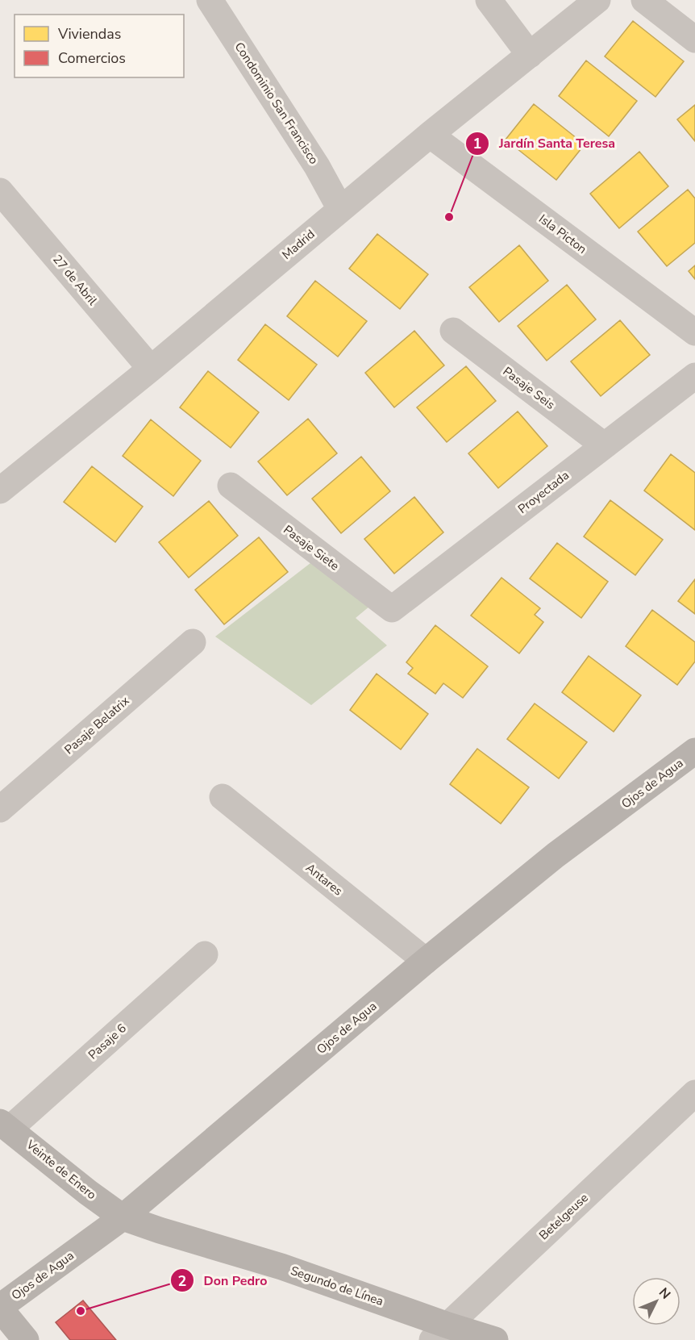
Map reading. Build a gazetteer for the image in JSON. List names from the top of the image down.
{
  "streets": {
    "street": [
      "Condominio San Francisco",
      "Isla Picton",
      "Madrid",
      "27 de Abril",
      "Pasaje Seis",
      "Proyectada",
      "Pasaje Siete",
      "Pasaje Belatrix",
      "Ojos de Agua",
      "Antares",
      "Pasaje 6",
      "Veinte de Enero",
      "Betelgeuse",
      "Segundo de Línea"
    ]
  },
  "crossings": [
    ["Condominio San Francisco", "Madrid"],
    ["Isla Picton", "Madrid"],
    ["Madrid", "27 de Abril"],
    ["Pasaje Seis", "Proyectada"],
    ["Proyectada", "Pasaje Siete"],
    ["Ojos de Agua", "Antares"],
    ["Ojos de Agua", "Veinte de Enero"],
    ["Ojos de Agua", "Segundo de Línea"],
    ["Pasaje 6", "Veinte de Enero"],
    ["Veinte de Enero", "Segundo de Línea"],
    ["Betelgeuse", "Segundo de Línea"]
  ],
  "places": ["Jardín Santa Teresa", "Don Pedro"],
  "legend": ["Viviendas", "Comercios"],
  "north": "top right"
}
